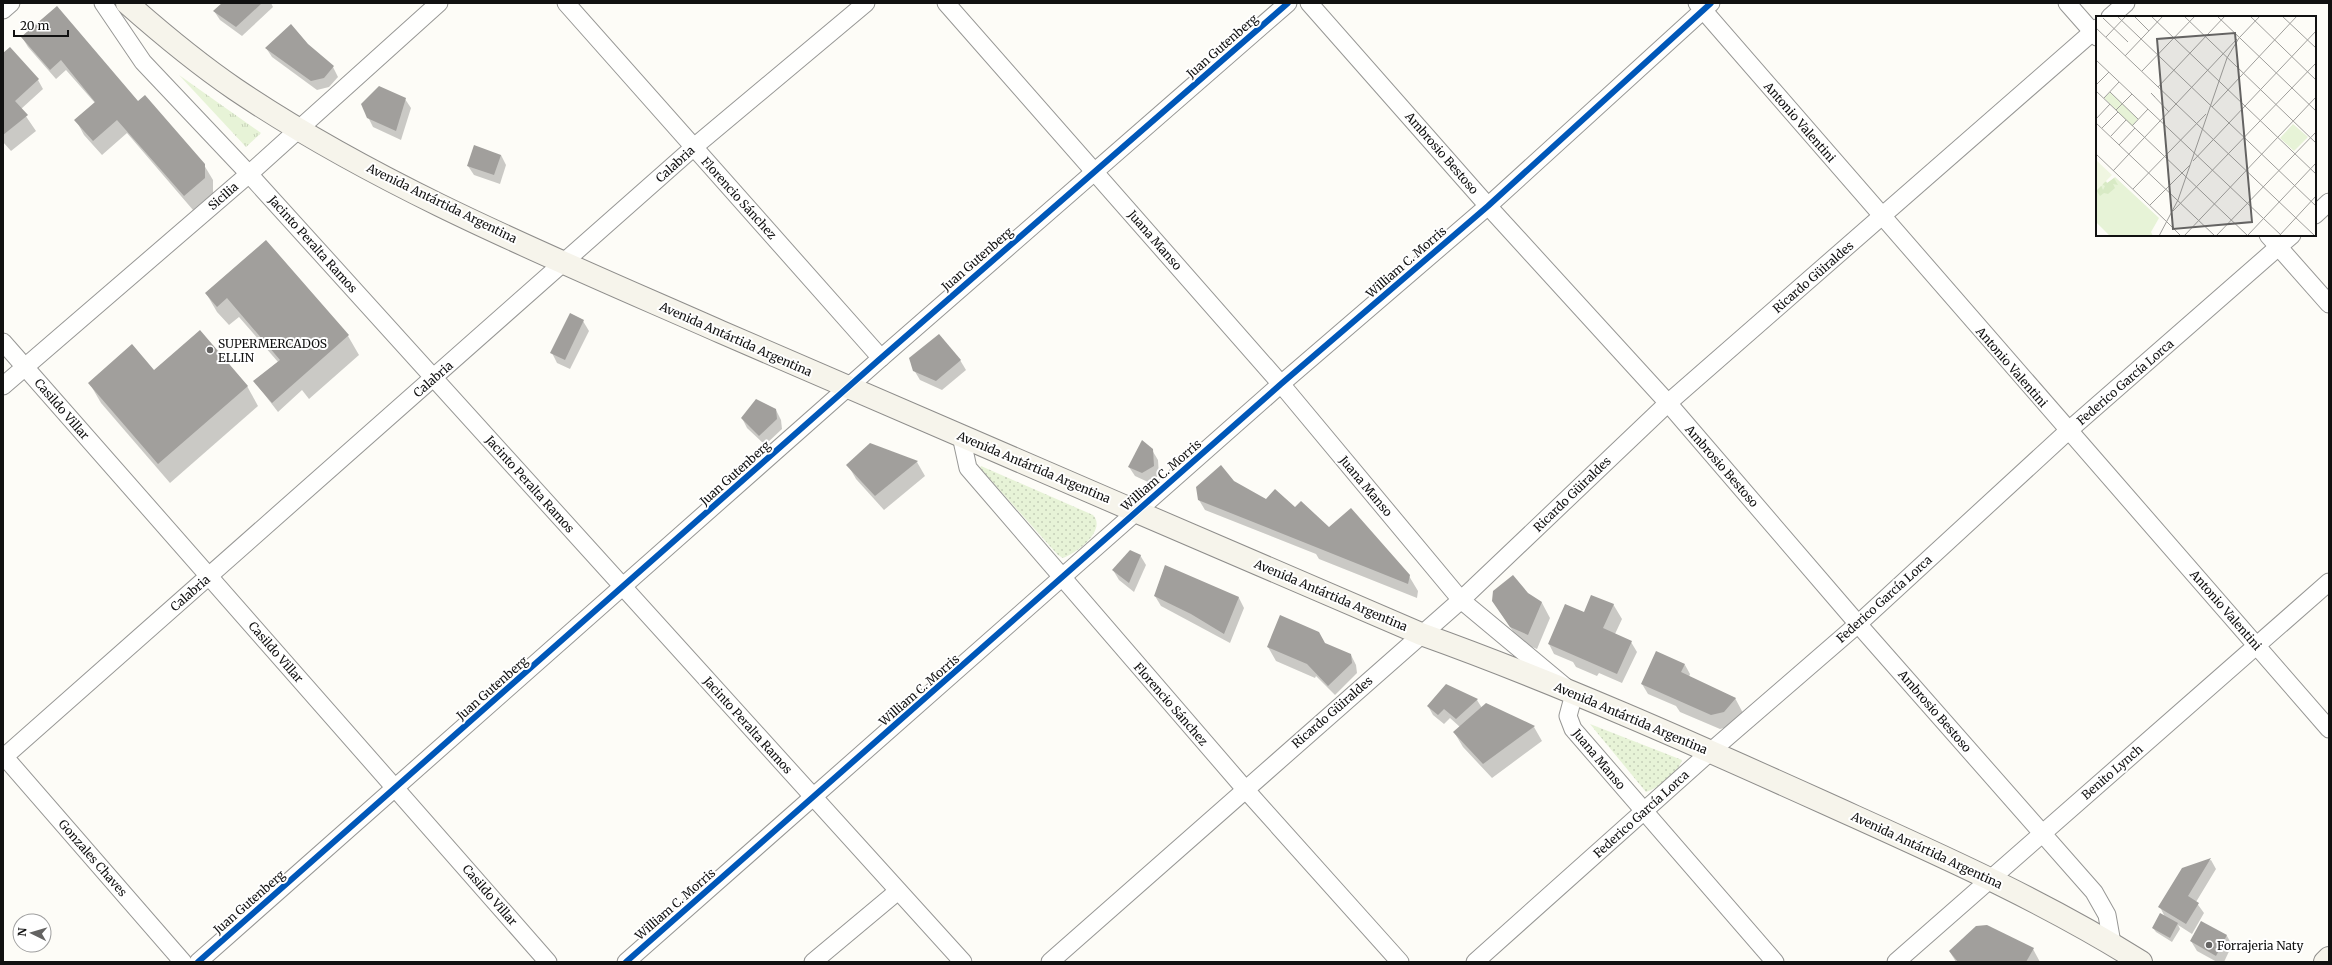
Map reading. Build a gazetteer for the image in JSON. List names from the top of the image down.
{
  "streets": {
    "main road": ["Avenida Antártida Argentina"],
    "street": [
      "Juan Gutenberg",
      "Antonio Valentini",
      "Ambrosio Bestoso",
      "Calabria",
      "Sicilia",
      "Florencio Sánchez",
      "Juana Manso",
      "Jacinto Peralta Ramos",
      "William C. Morris",
      "Ricardo Güiraldes",
      "Federico García Lorca",
      "Casildo Villar",
      "Benito Lynch",
      "Gonzales Chaves"
    ]
  },
  "crossings": [
    ["Juan Gutenberg", "Florencio Sánchez"],
    ["Juan Gutenberg", "Avenida Antártida Argentina"],
    ["Juan Gutenberg", "Juana Manso"],
    ["Juan Gutenberg", "Jacinto Peralta Ramos"],
    ["Juan Gutenberg", "Casildo Villar"],
    ["Antonio Valentini", "William C. Morris"],
    ["Antonio Valentini", "Ricardo Güiraldes"],
    ["Antonio Valentini", "Federico García Lorca"],
    ["Antonio Valentini", "Benito Lynch"],
    ["Ambrosio Bestoso", "Avenida Antártida Argentina"],
    ["Ambrosio Bestoso", "William C. Morris"],
    ["Ambrosio Bestoso", "Ricardo Güiraldes"],
    ["Ambrosio Bestoso", "Federico García Lorca"],
    ["Ambrosio Bestoso", "Benito Lynch"],
    ["Calabria", "Florencio Sánchez"],
    ["Calabria", "Avenida Antártida Argentina"],
    ["Calabria", "Jacinto Peralta Ramos"],
    ["Calabria", "Casildo Villar"],
    ["Calabria", "Gonzales Chaves"],
    ["Sicilia", "Avenida Antártida Argentina"],
    ["Sicilia", "Jacinto Peralta Ramos"],
    ["Sicilia", "Casildo Villar"],
    ["Florencio Sánchez", "Avenida Antártida Argentina"],
    ["Florencio Sánchez", "William C. Morris"],
    ["Florencio Sánchez", "Ricardo Güiraldes"],
    ["Avenida Antártida Argentina", "Juana Manso"],
    ["Avenida Antártida Argentina", "William C. Morris"],
    ["Avenida Antártida Argentina", "Ricardo Güiraldes"],
    ["Avenida Antártida Argentina", "Federico García Lorca"],
    ["Avenida Antártida Argentina", "Benito Lynch"],
    ["Juana Manso", "William C. Morris"],
    ["Juana Manso", "Ricardo Güiraldes"],
    ["Juana Manso", "Federico García Lorca"],
    ["Jacinto Peralta Ramos", "William C. Morris"]
  ],
  "places": ["SUPERMERCADOS ELLIN", "Forrajeria Naty"],
  "scale_bar": "20 m",
  "north": "left"
}
